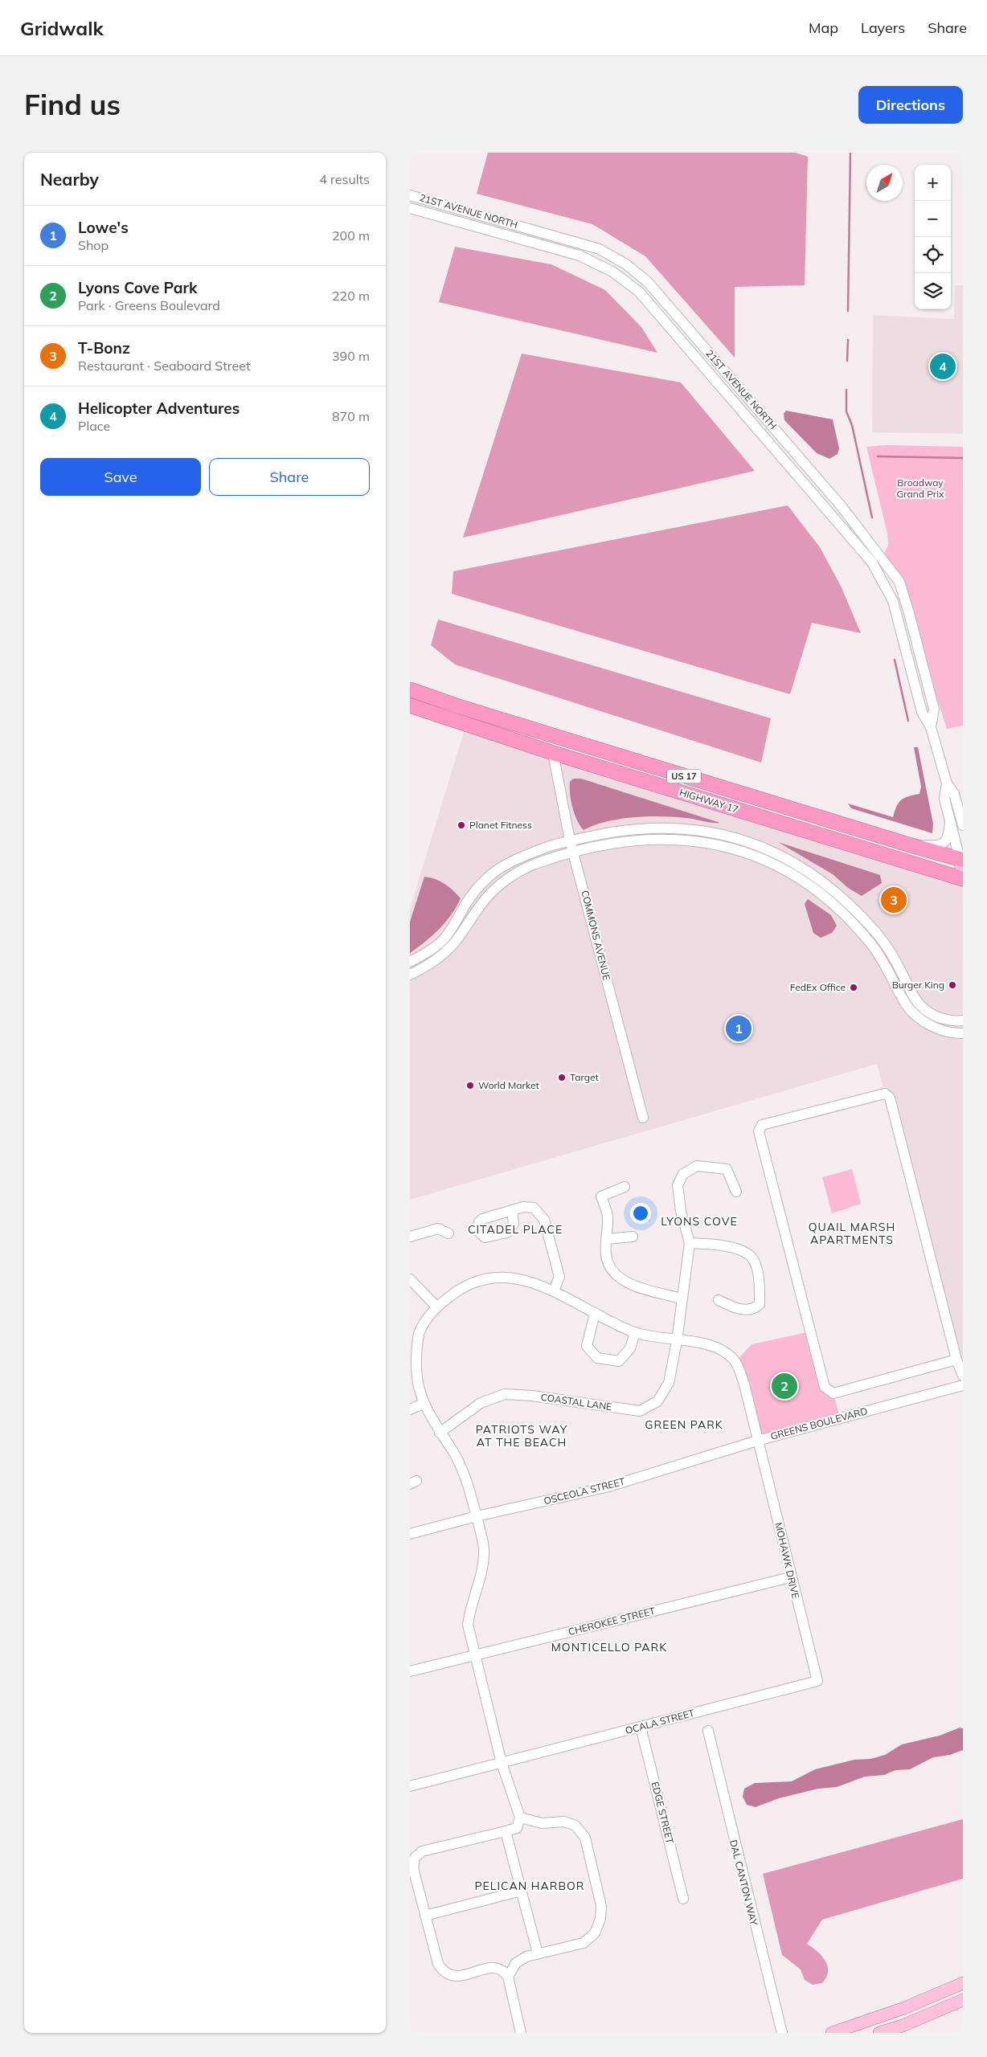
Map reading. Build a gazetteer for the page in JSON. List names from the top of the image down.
{
  "streets": {
    "highway": ["US 17", "HIGHWAY 17"],
    "main road": ["21ST AVENUE NORTH"],
    "street": [
      "COMMONS AVENUE",
      "COASTAL LANE",
      "GREENS BOULEVARD",
      "OSCEOLA STREET",
      "MOHAWK DRIVE",
      "CHEROKEE STREET",
      "OCALA STREET",
      "EDGE STREET",
      "DAL CANTON WAY"
    ]
  },
  "crossings": [
    ["21ST AVENUE NORTH", "HIGHWAY 17"],
    ["HIGHWAY 17", "COMMONS AVENUE"],
    ["COASTAL LANE", "GREENS BOULEVARD"],
    ["GREENS BOULEVARD", "OSCEOLA STREET"],
    ["GREENS BOULEVARD", "MOHAWK DRIVE"],
    ["OSCEOLA STREET", "MOHAWK DRIVE"],
    ["MOHAWK DRIVE", "CHEROKEE STREET"],
    ["MOHAWK DRIVE", "OCALA STREET"],
    ["OCALA STREET", "EDGE STREET"]
  ],
  "districts": [
    "LYONS COVE",
    "QUAIL MARSH APARTMENTS",
    "CITADEL PLACE",
    "GREEN PARK",
    "PATRIOTS WAY AT THE BEACH",
    "MONTICELLO PARK",
    "PELICAN HARBOR"
  ],
  "parks": ["Broadway Grand Prix"],
  "places": [
    "Planet Fitness",
    "Burger King",
    "FedEx Office",
    "Target",
    "World Market"
  ],
  "north": "top right",
  "page": {
    "header": "Gridwalk",
    "nav": ["Map", "Layers", "Share"],
    "buttons": [
      "Directions",
      ["Save", "Share"]
    ],
    "title": "Find us",
    "heading": ["Nearby", "4 results"],
    "map_buttons": ["+", "−"],
    "list": [
      {
        "mark": "1",
        "name": "Lowe's",
        "note": "Shop",
        "value": "200 m"
      },
      {
        "mark": "2",
        "name": "Lyons Cove Park",
        "note": "Park · Greens Boulevard",
        "value": "220 m"
      },
      {
        "mark": "3",
        "name": "T-Bonz",
        "note": "Restaurant · Seaboard Street",
        "value": "390 m"
      },
      {
        "mark": "4",
        "name": "Helicopter Adventures",
        "note": "Place",
        "value": "870 m"
      }
    ],
    "pins": [
      "4",
      "3",
      "1",
      "2"
    ]
  }
}
